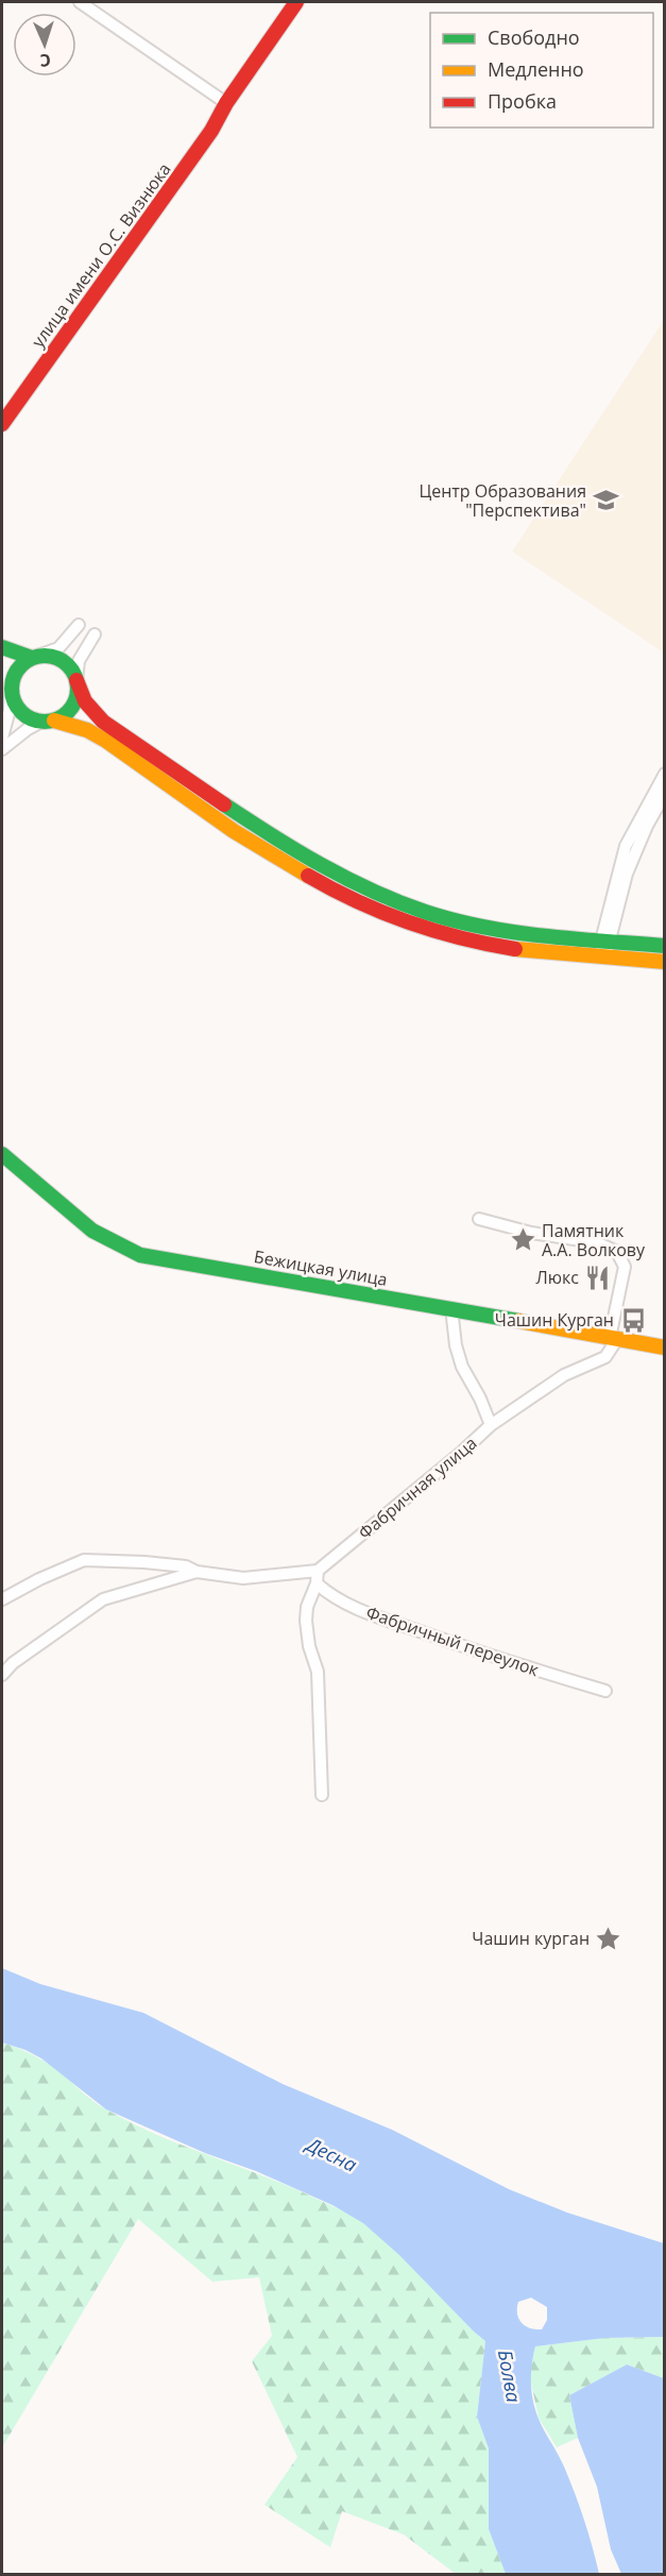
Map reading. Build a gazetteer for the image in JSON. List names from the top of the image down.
{
  "streets": {
    "main road": ["улица имени О.С. Визнюка", "Бежицкая улица"],
    "street": ["Фабричная улица", "Фабричный переулок"]
  },
  "crossings": [
    ["Бежицкая улица", "Фабричная улица"]
  ],
  "water": ["Десна", "Болва"],
  "places": {
    "school or university": ["Центр Образования \"Перспектива\""],
    "place": ["Памятник А.А. Волкову", "Чашин курган"],
    "restaurant": ["Люкс"],
    "bus stop": ["Чашин Курган"]
  },
  "legend": ["Свободно", "Медленно", "Пробка"],
  "north": "bottom"
}
